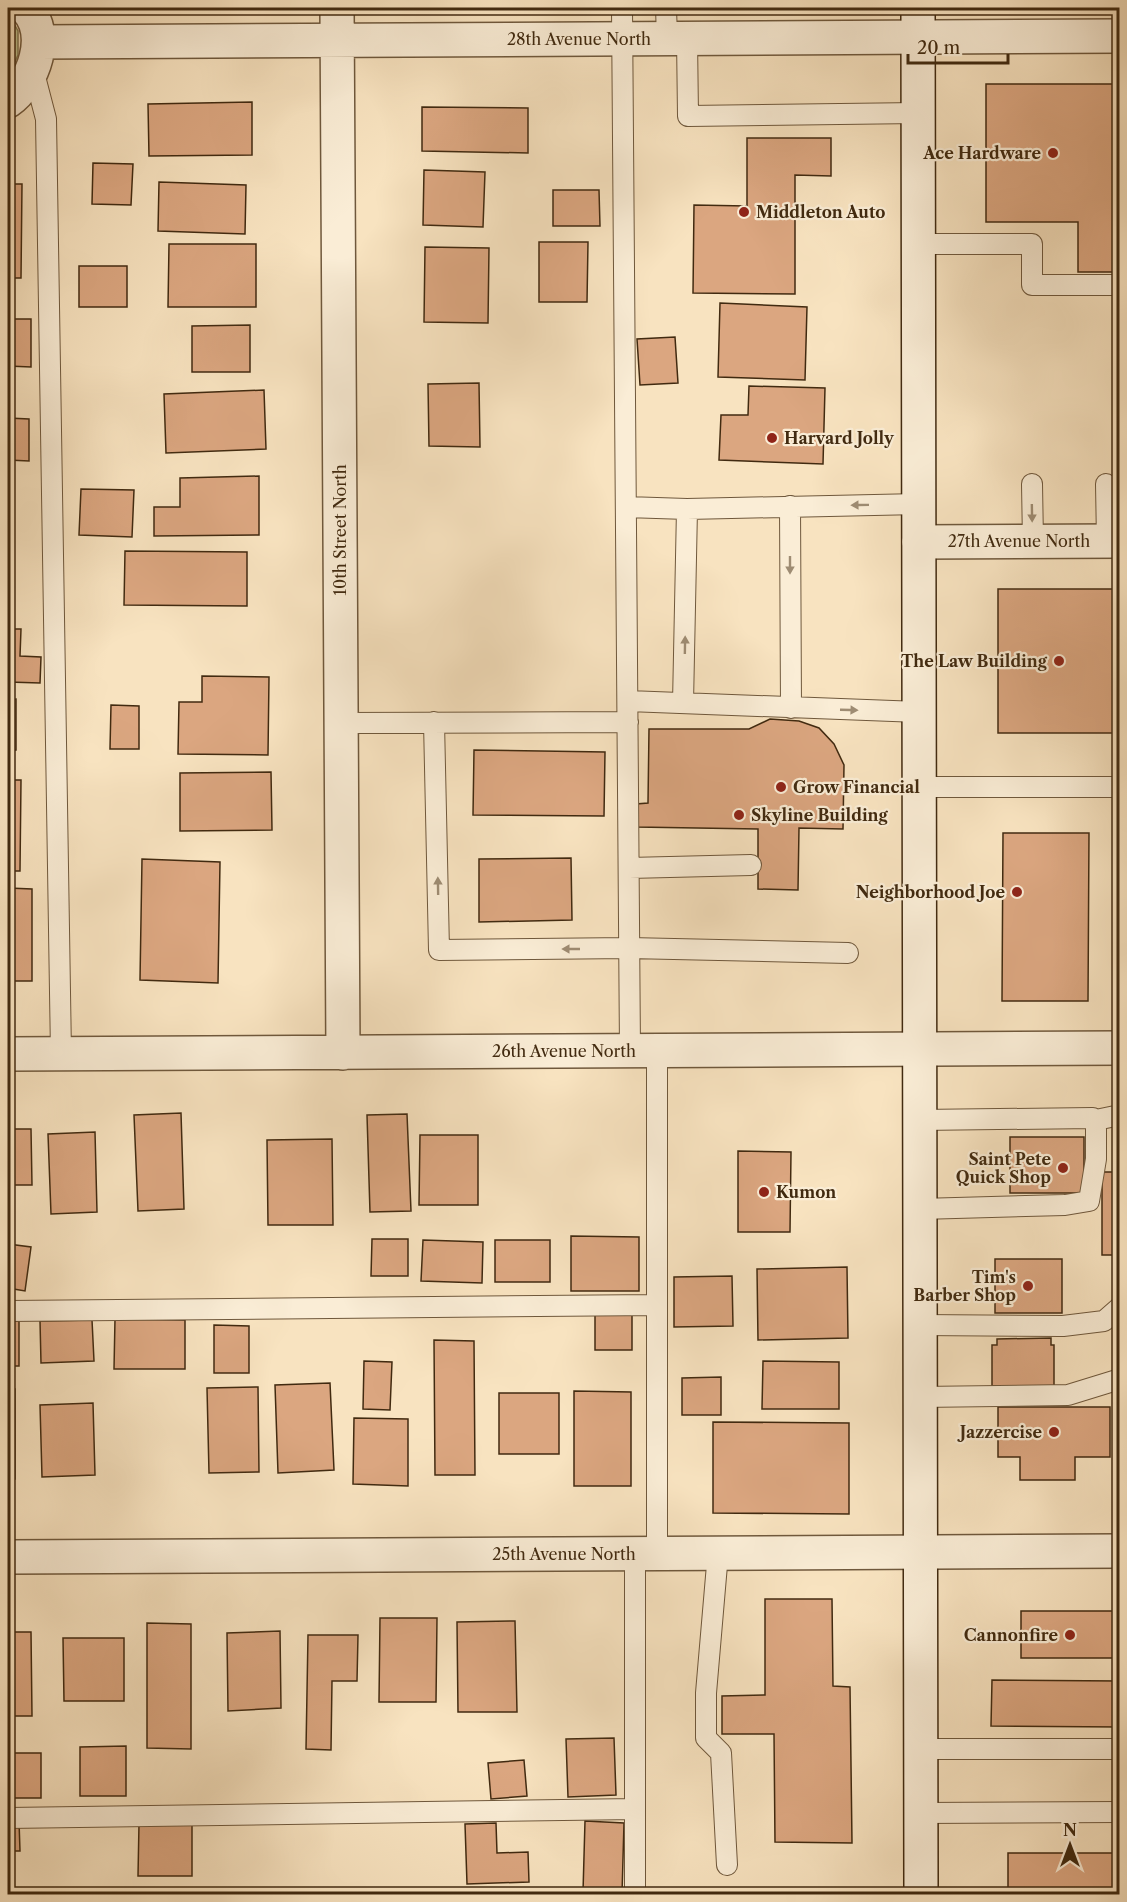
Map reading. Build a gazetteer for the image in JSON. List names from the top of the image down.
{
  "streets": {
    "street": [
      "28th Avenue North",
      "10th Street North",
      "27th Avenue North",
      "26th Avenue North",
      "25th Avenue North"
    ]
  },
  "crossings": [
    ["28th Avenue North", "10th Street North"],
    ["10th Street North", "26th Avenue North"]
  ],
  "places": [
    "Ace Hardware",
    "Middleton Auto",
    "Harvard Jolly",
    "The Law Building",
    "Grow Financial",
    "Skyline Building",
    "Neighborhood Joe",
    "Saint Pete Quick Shop",
    "Kumon",
    "Tim's Barber Shop",
    "Jazzercise",
    "Cannonfire"
  ],
  "scale_bar": "20 m",
  "north": "top"
}
